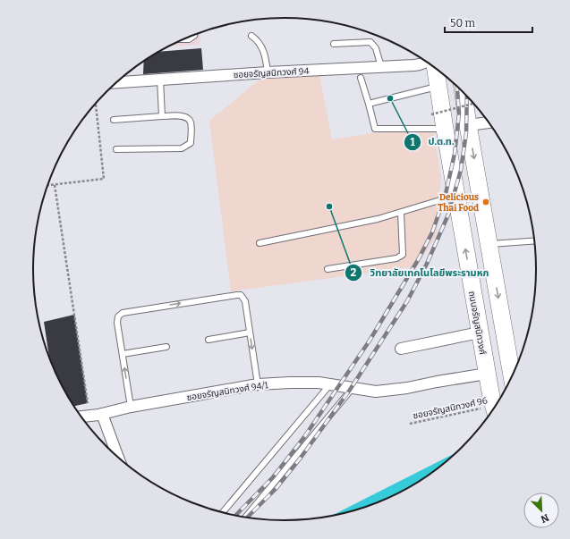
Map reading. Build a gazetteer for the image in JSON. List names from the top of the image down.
{
  "streets": {
    "main road": ["ถนนจรัญสนิทวงศ์"],
    "street": ["ซอยจรัญสนิทวงศ์ 94", "ซอยจรัญสนิทวงศ์ 94/1"],
    "path": ["ซอยจรัญสนิทวงศ์ 96"]
  },
  "crossings": [
    ["ถนนจรัญสนิทวงศ์", "ซอยจรัญสนิทวงศ์ 94/1"]
  ],
  "places": ["ป.ต.ท.", "Delicious Thai Food", "วิทยาลัยเทคโนโลยีพระรามหก"],
  "scale_bar": "50 m",
  "north": "bottom right"
}
